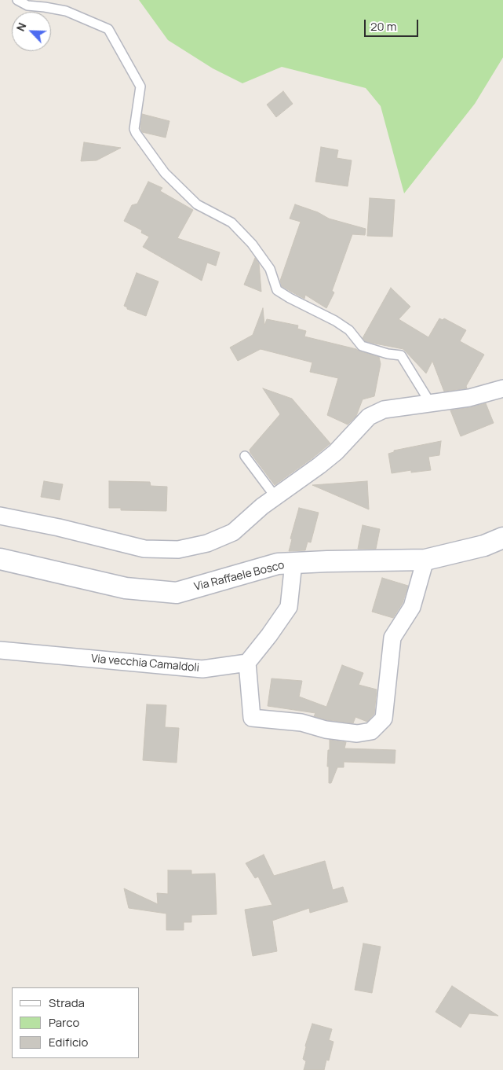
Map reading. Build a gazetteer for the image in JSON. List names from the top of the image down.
{
  "streets": {
    "street": ["Via Raffaele Bosco", "Via vecchia Camaldoli"]
  },
  "legend": ["Strada", "Parco", "Edificio"],
  "scale_bar": "20 m",
  "north": "top left"
}
